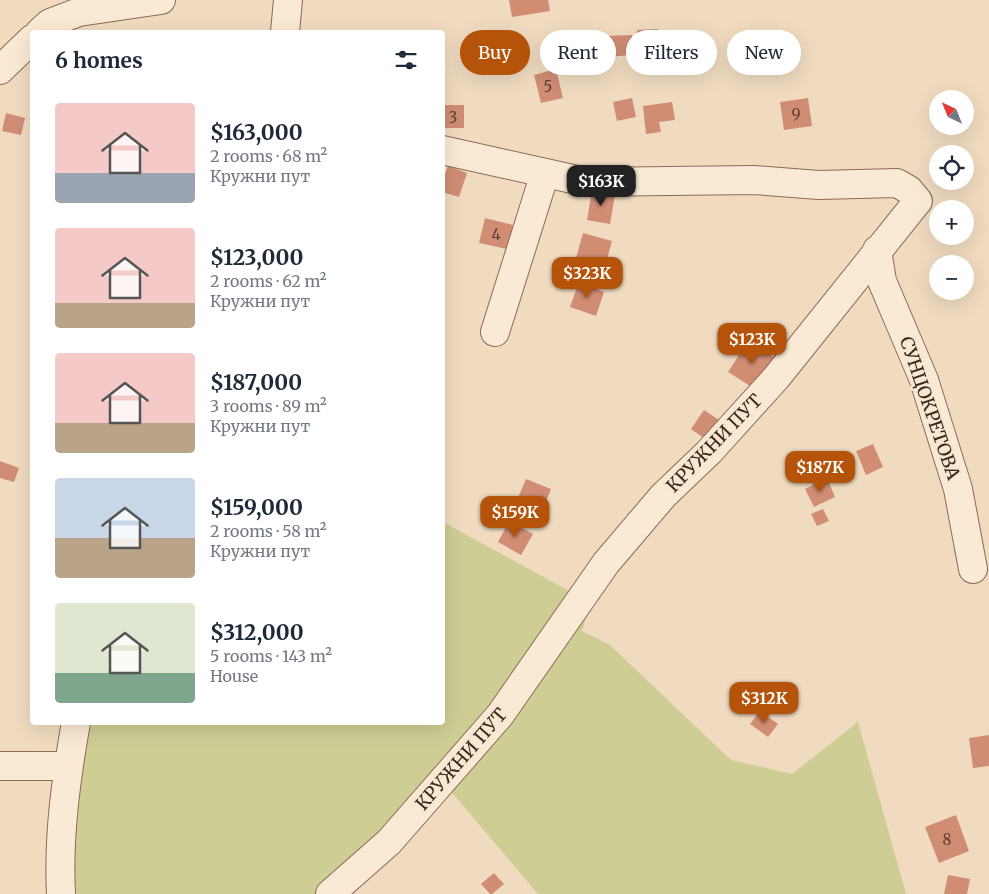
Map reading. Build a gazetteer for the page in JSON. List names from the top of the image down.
{
  "streets": {
    "street": ["СУНЦОКРЕТОВА", "КРУЖНИ ПУТ"]
  },
  "crossings": [
    ["СУНЦОКРЕТОВА", "КРУЖНИ ПУТ"]
  ],
  "house_numbers": [
    "5",
    "9",
    "3",
    "4",
    "8"
  ],
  "north": "top left",
  "page": {
    "chip": [
      "Buy",
      "Rent",
      "Filters",
      "New"
    ],
    "heading": "6 homes",
    "map_buttons": ["+", "−"],
    "list": [
      {
        "name": "$163,000",
        "note": "2 rooms · 68 m² · Кружни пут"
      },
      {
        "name": "$123,000",
        "note": "2 rooms · 62 m² · Кружни пут"
      },
      {
        "name": "$187,000",
        "note": "3 rooms · 89 m² · Кружни пут"
      },
      {
        "name": "$159,000",
        "note": "2 rooms · 58 m² · Кружни пут"
      },
      {
        "name": "$312,000",
        "note": "5 rooms · 143 m² · House"
      }
    ],
    "price": [
      "$163K",
      "$323K",
      "$123K",
      "$187K",
      "$159K",
      "$312K"
    ]
  }
}
